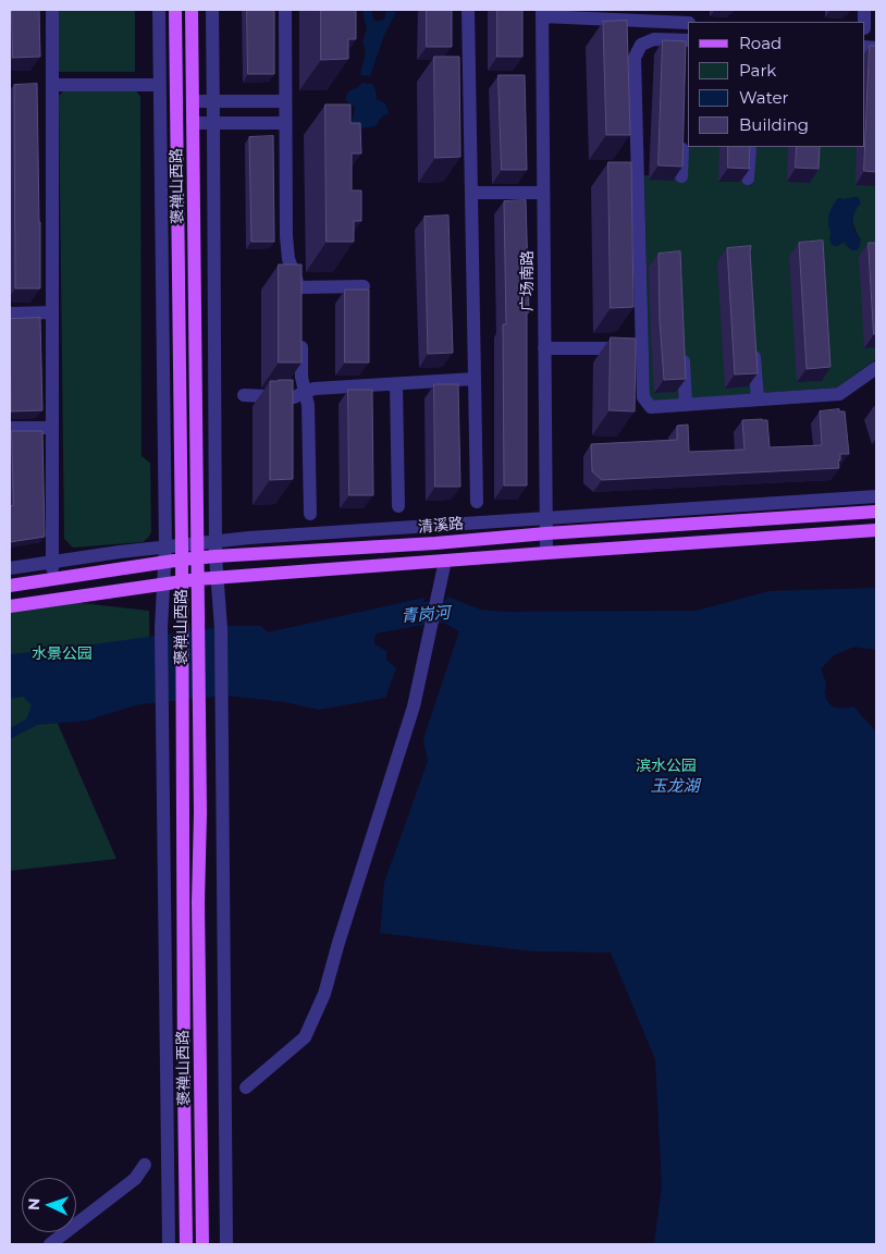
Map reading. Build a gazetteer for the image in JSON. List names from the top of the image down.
{
  "streets": {
    "main road": ["褒禅山西路", "清溪路"],
    "street": ["广场南路"]
  },
  "crossings": [
    ["褒禅山西路", "清溪路"],
    ["广场南路", "清溪路"]
  ],
  "water": ["青岗河", "玉龙湖"],
  "parks": ["水景公园", "滨水公园"],
  "legend": [
    "Road",
    "Park",
    "Water",
    "Building"
  ],
  "north": "left"
}
